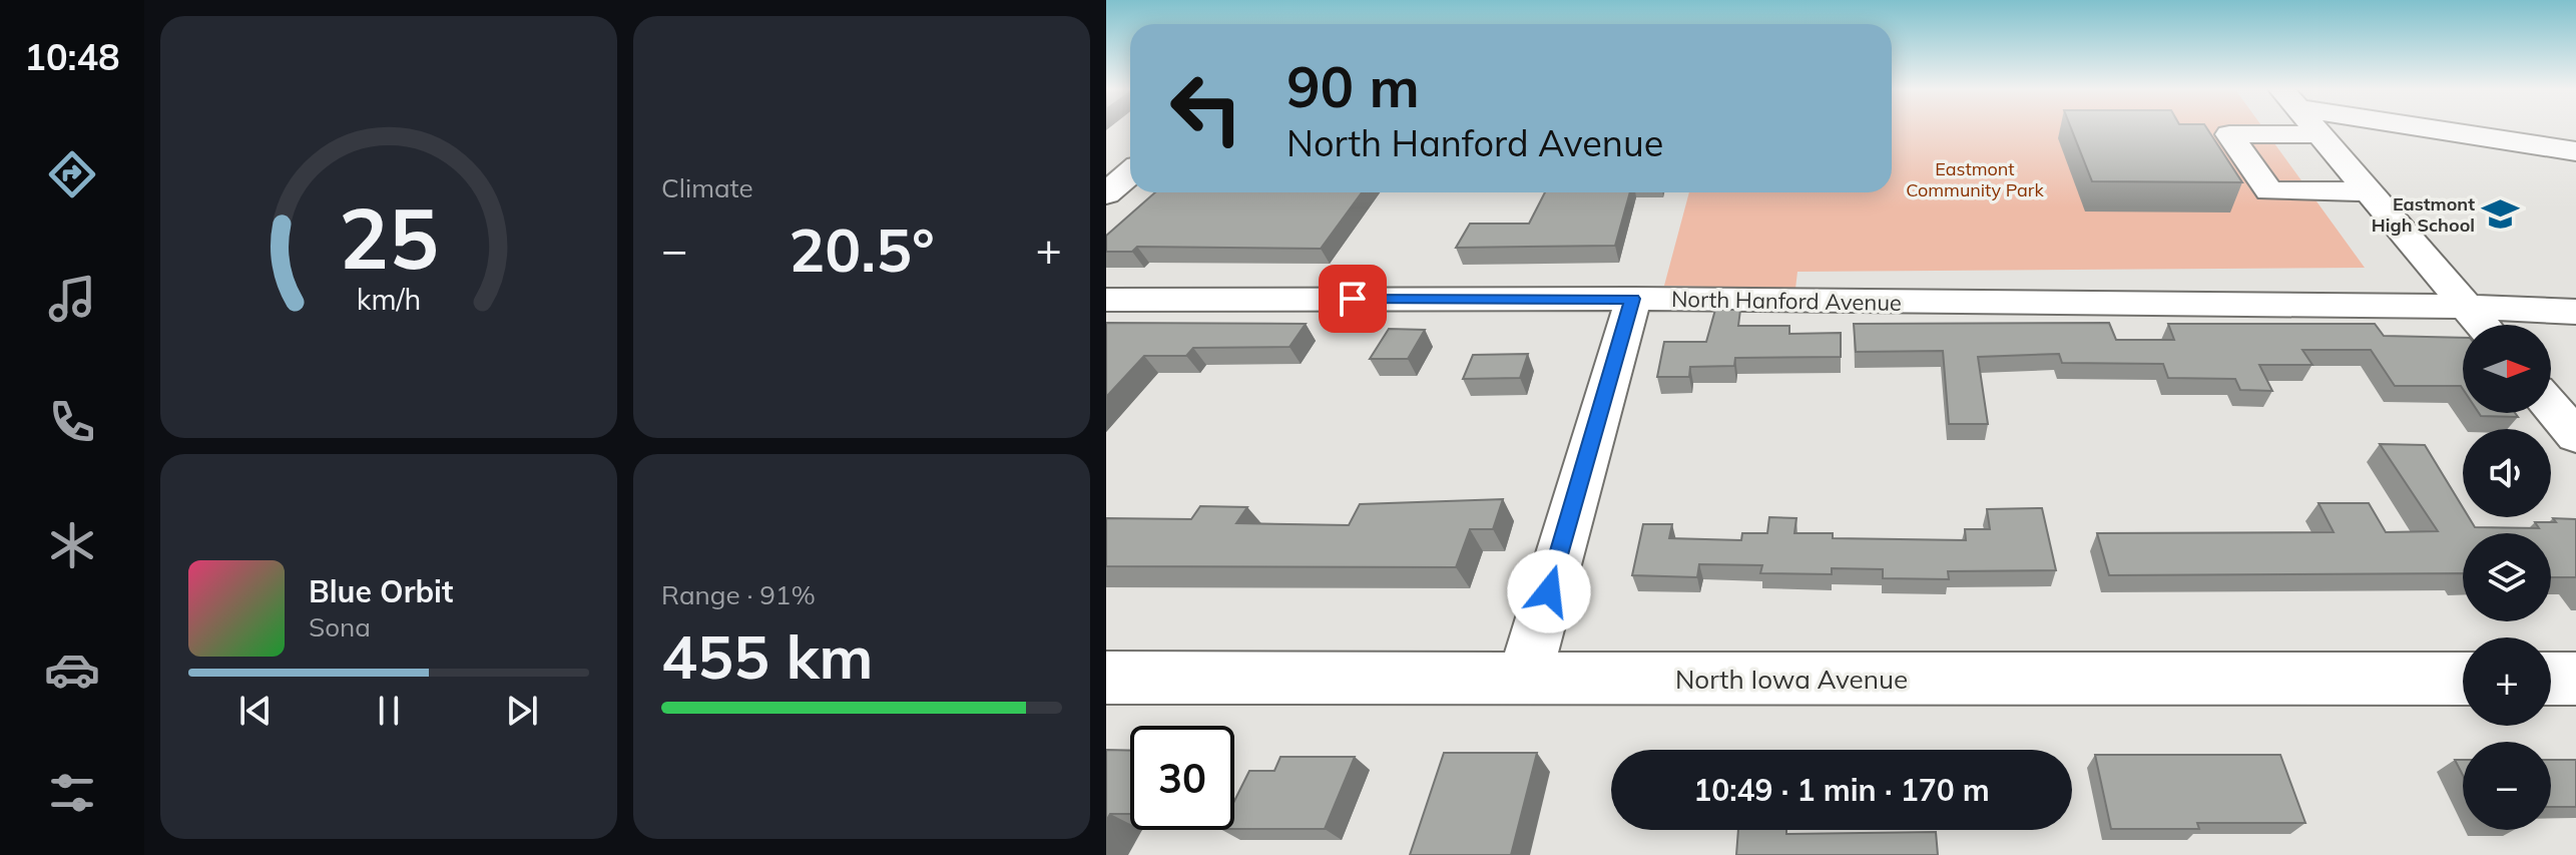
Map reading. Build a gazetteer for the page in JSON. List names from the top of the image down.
{
  "streets": {
    "street": ["North Hanford Avenue", "North Iowa Avenue"]
  },
  "parks": ["Eastmont Community Park"],
  "places": {
    "school or university": ["Eastmont High School"]
  },
  "north": "right",
  "page": {
    "tabs": "10:48",
    "tile": [
      "Climate",
      ["Range · 91%", "455 km"]
    ],
    "turn": ["90 m", "North Hanford Avenue"],
    "heat": ["−", "20.5°", "+"],
    "map_buttons": ["+", "−"],
    "song": ["Blue Orbit", "Sona"],
    "limit": "30",
    "trip": "10:49 · 1 min · 170 m",
    "gauge": ["25", "km/h"]
  }
}
